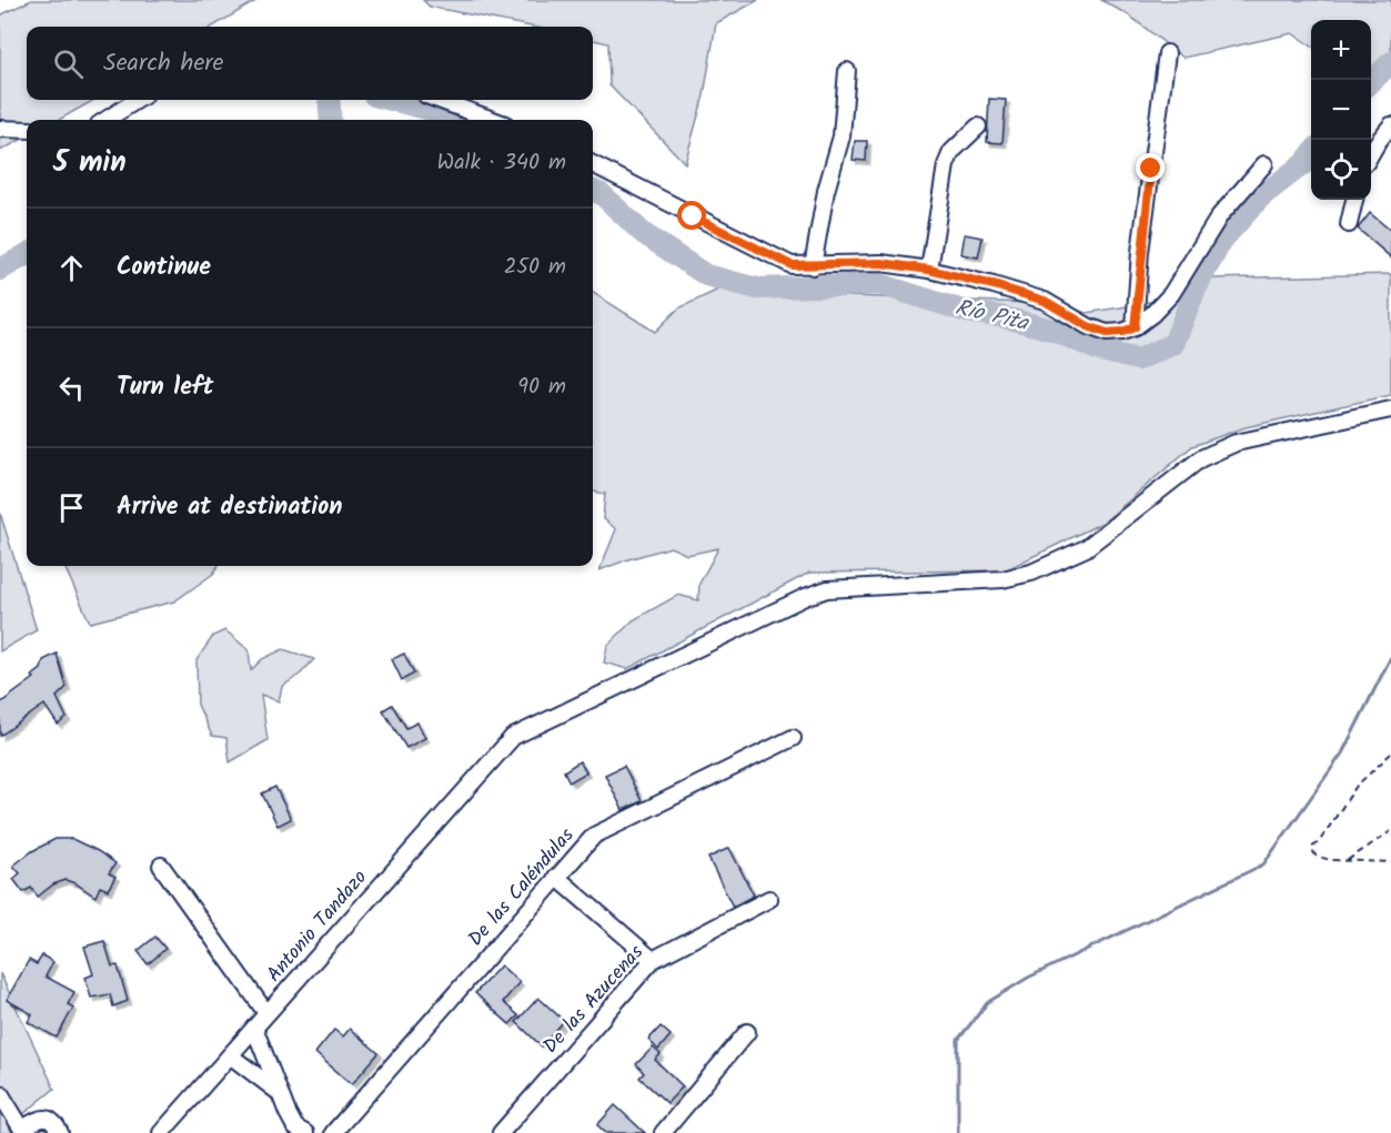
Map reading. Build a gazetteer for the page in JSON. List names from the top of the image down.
{
  "streets": {
    "street": ["De las Caléndulas", "Antonio Tandazo", "De las Azucenas"]
  },
  "water": ["Río Pita"],
  "page": {
    "map_buttons": ["+", "−"],
    "search": "Search here",
    "heading": ["5 min", "Walk · 340 m"],
    "list": [
      ["Continue", "250 m"],
      ["Turn left", "90 m"],
      "Arrive at destination"
    ]
  }
}
